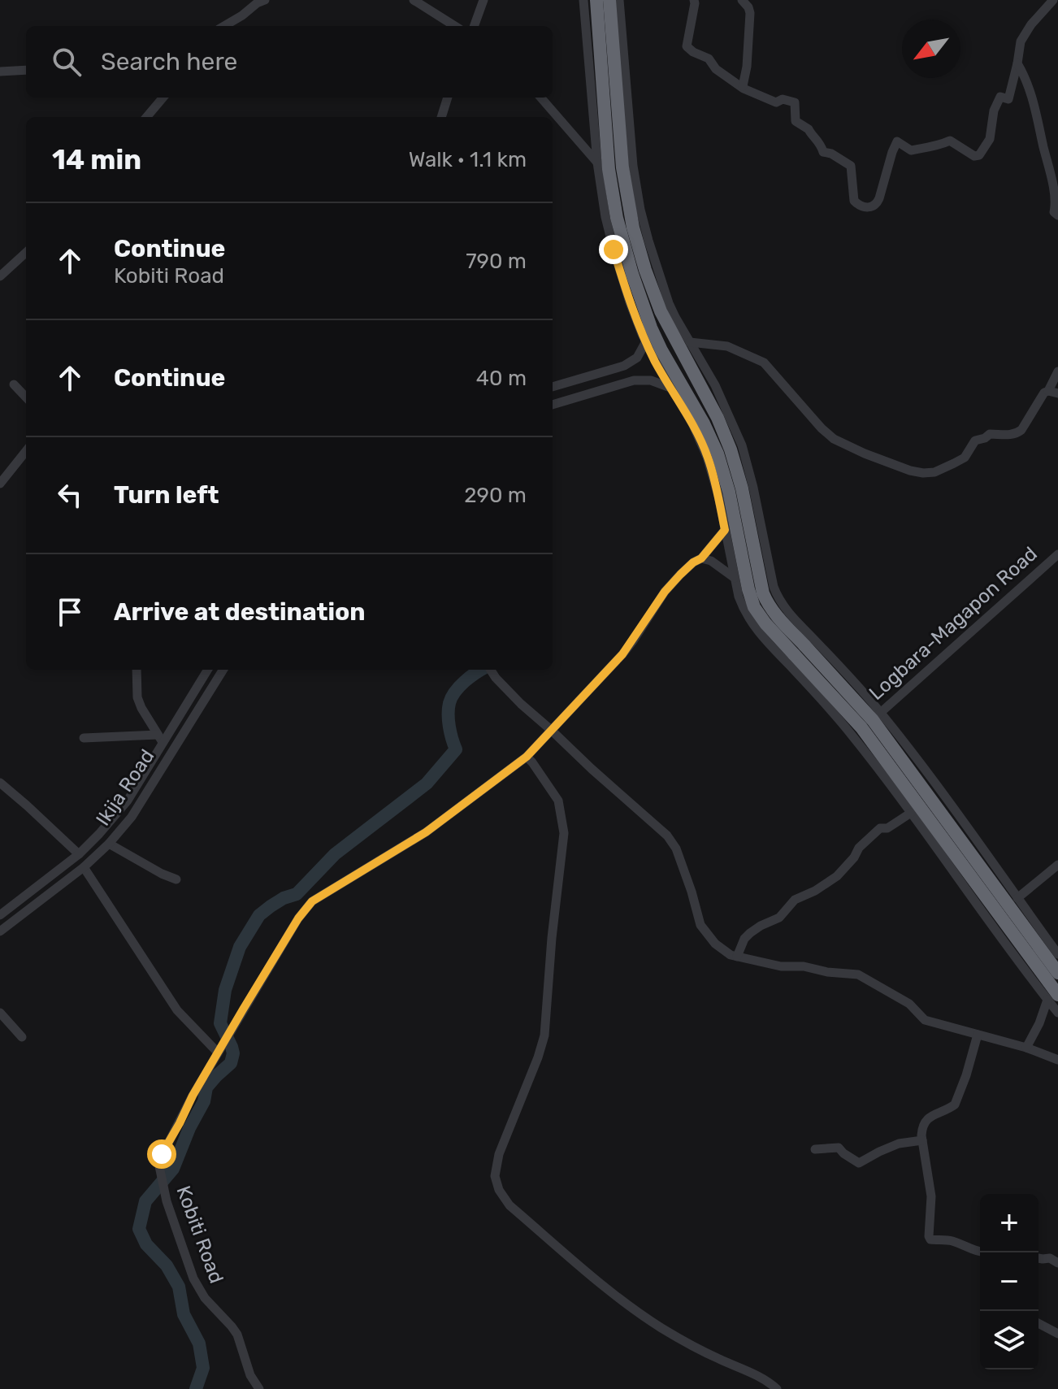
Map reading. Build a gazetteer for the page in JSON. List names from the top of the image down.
{
  "streets": {
    "street": ["Logbara-Magapon Road", "Ikija Road", "Kobiti Road"]
  },
  "north": "bottom left",
  "page": {
    "search": "Search here",
    "heading": ["14 min", "Walk · 1.1 km"],
    "list": [
      ["Continue", "Kobiti Road", "790 m"],
      ["Continue", "40 m"],
      ["Turn left", "290 m"],
      "Arrive at destination"
    ],
    "map_buttons": ["+", "−"]
  }
}
